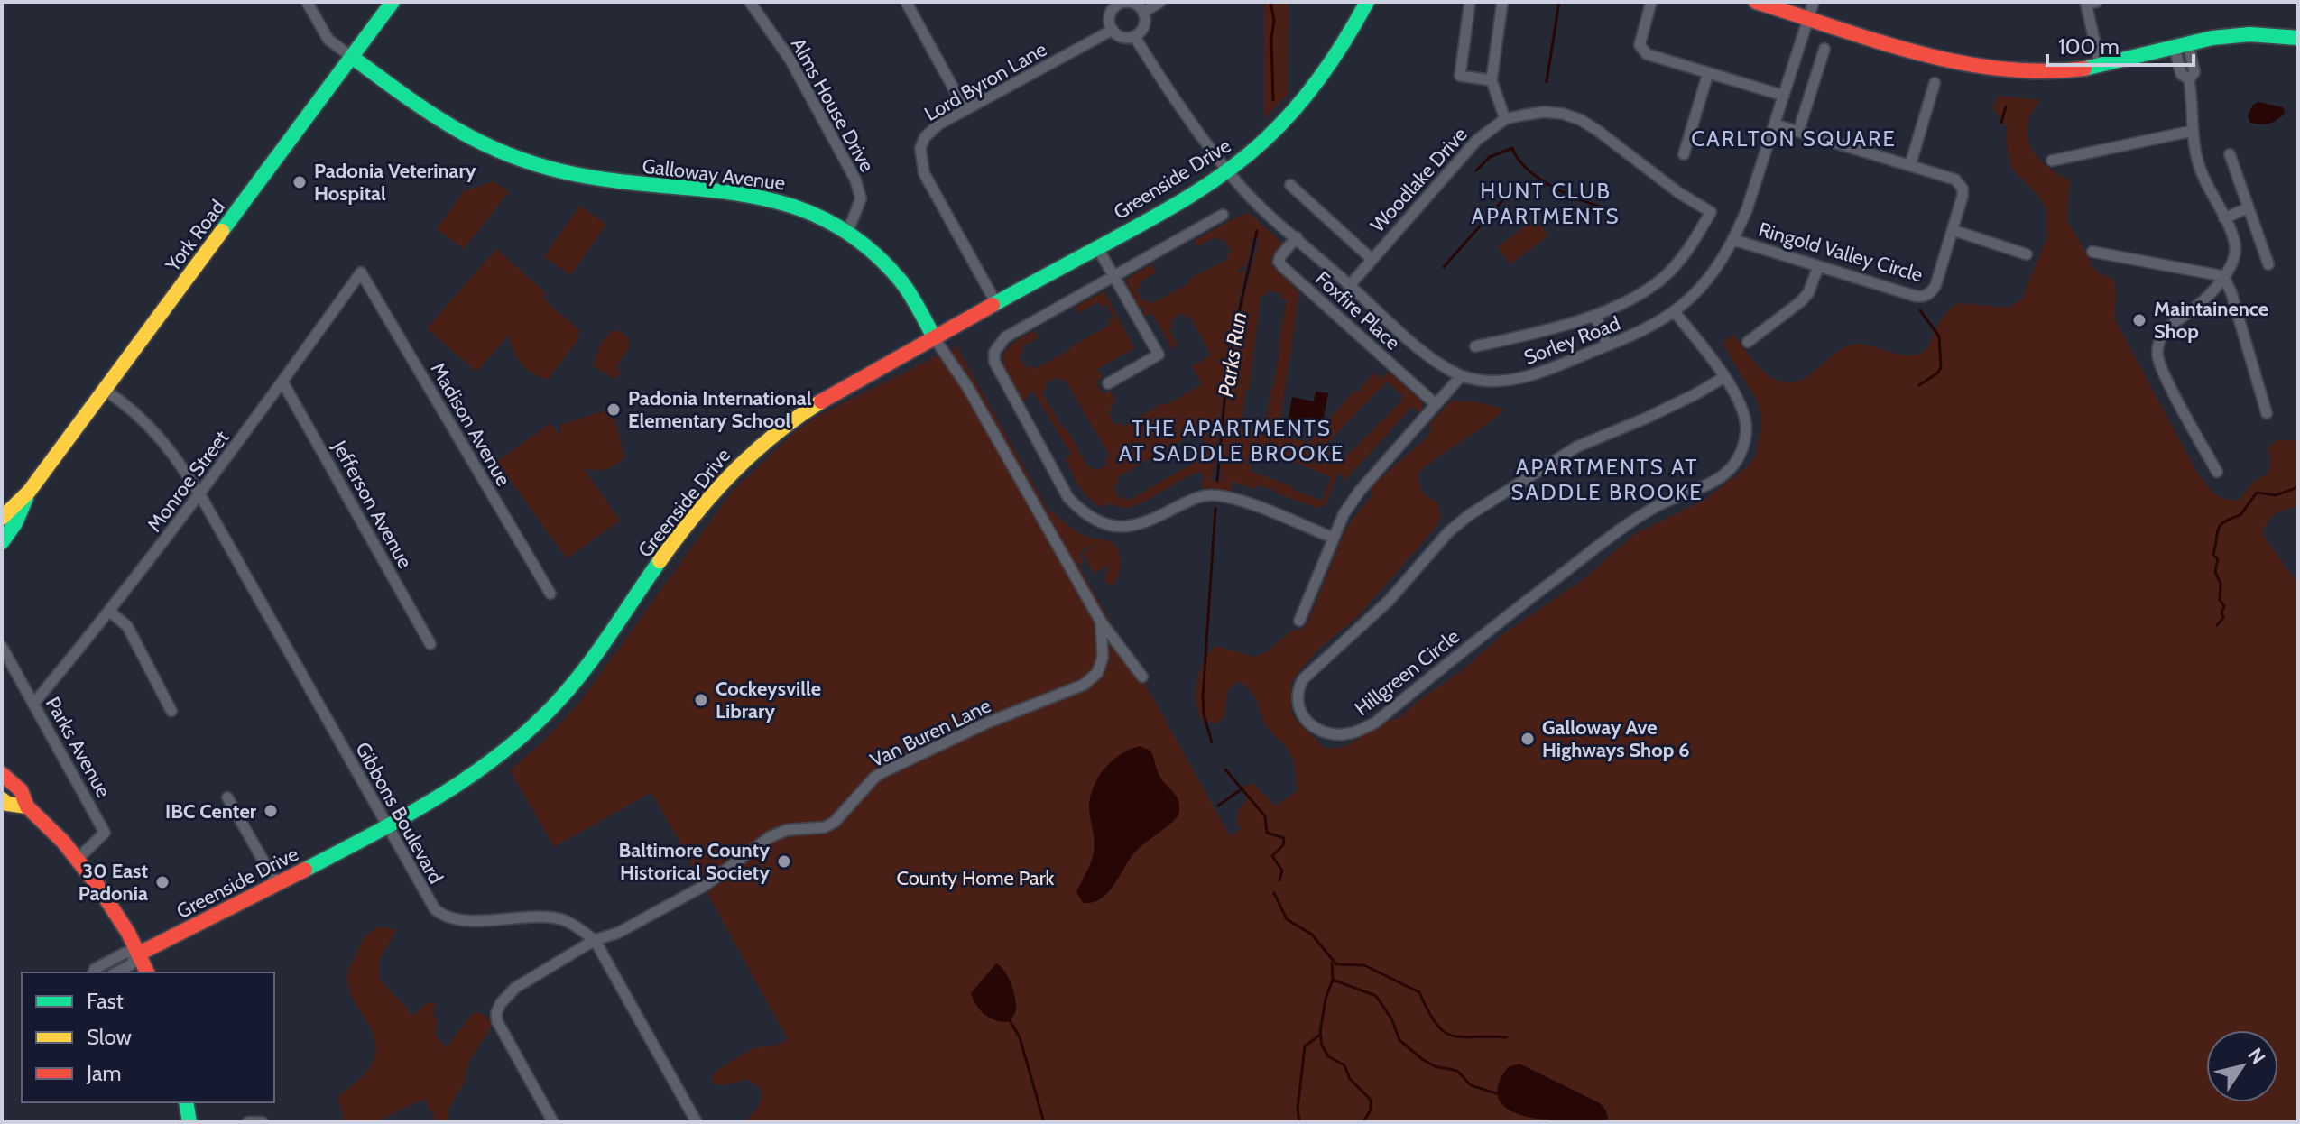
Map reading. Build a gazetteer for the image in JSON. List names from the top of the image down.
{
  "streets": {
    "street": [
      "Lord Byron Lane",
      "Alms House Drive",
      "Galloway Avenue",
      "Greenside Drive",
      "Woodlake Drive",
      "York Road",
      "Ringold Valley Circle",
      "Foxfire Place",
      "Sorley Road",
      "Madison Avenue",
      "Monroe Street",
      "Jefferson Avenue",
      "Hillgreen Circle",
      "Van Buren Lane",
      "Parks Avenue",
      "Gibbons Boulevard"
    ]
  },
  "crossings": [
    ["Lord Byron Lane", "Greenside Drive"],
    ["Lord Byron Lane", "Sorley Road"],
    ["Alms House Drive", "Galloway Avenue"],
    ["Galloway Avenue", "Greenside Drive"],
    ["Galloway Avenue", "York Road"],
    ["Galloway Avenue", "Van Buren Lane"],
    ["Greenside Drive", "Sorley Road"],
    ["Greenside Drive", "Gibbons Boulevard"],
    ["Woodlake Drive", "Sorley Road"],
    ["York Road", "Gibbons Boulevard"],
    ["Ringold Valley Circle", "Sorley Road"],
    ["Foxfire Place", "Sorley Road"],
    ["Sorley Road", "Hillgreen Circle"],
    ["Madison Avenue", "Monroe Street"],
    ["Monroe Street", "Jefferson Avenue"],
    ["Monroe Street", "Parks Avenue"],
    ["Monroe Street", "Gibbons Boulevard"],
    ["Van Buren Lane", "Gibbons Boulevard"]
  ],
  "districts": [
    "CARLTON SQUARE",
    "HUNT CLUB APARTMENTS",
    "THE APARTMENTS AT SADDLE BROOKE",
    "APARTMENTS AT SADDLE BROOKE"
  ],
  "water": ["Parks Run"],
  "parks": ["County Home Park"],
  "places": [
    "Padonia Veterinary Hospital",
    "Maintainence Shop",
    "Padonia International Elementary School",
    "Cockeysville Library",
    "Galloway Ave Highways Shop 6",
    "IBC Center",
    "Baltimore County Historical Society",
    "30 East Padonia"
  ],
  "legend": ["Fast", "Slow", "Jam"],
  "scale_bar": "100 m",
  "north": "top right"
}
